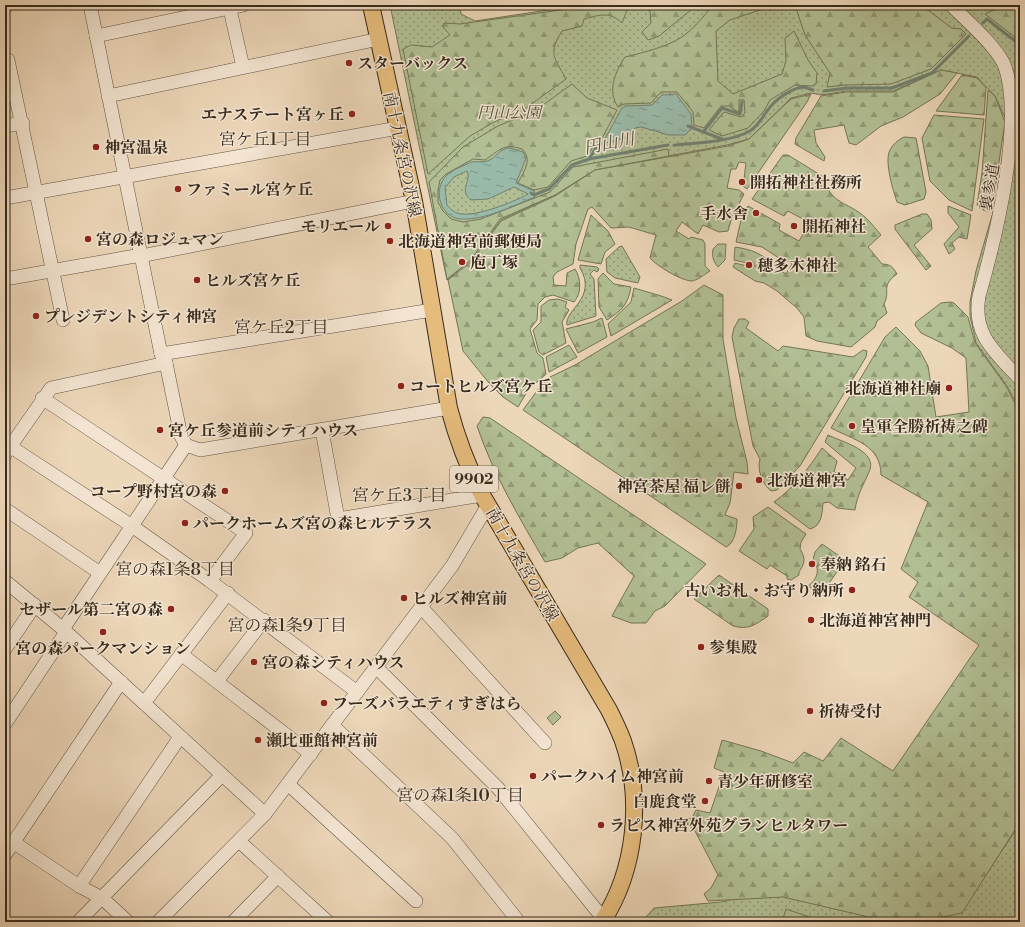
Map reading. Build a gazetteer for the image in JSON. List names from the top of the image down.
{
  "streets": {
    "main road": ["南十九条宮の沢線", "9902"],
    "street": ["裏参道"]
  },
  "districts": [
    "宮ケ丘1丁目",
    "宮ケ丘2丁目",
    "宮ケ丘3丁目",
    "宮の森1条8丁目",
    "宮の森1条9丁目",
    "宮の森1条10丁目"
  ],
  "water": ["円山川"],
  "parks": ["円山公園"],
  "places": [
    "スターバックス",
    "エナステート宮ヶ丘",
    "神宮温泉",
    "開拓神社社務所",
    "ファミール宮ケ丘",
    "手水舎",
    "モリエール",
    "開拓神社",
    "宮の森ロジュマン",
    "北海道神宮前郵便局",
    "庖丁塚",
    "穂多木神社",
    "ヒルズ宮ケ丘",
    "プレジデントシティ神宮",
    "コートヒルズ宮ケ丘",
    "北海道神社廟",
    "皇軍全勝祈祷之碑",
    "宮ケ丘参道前シティハウス",
    "北海道神宮",
    "神宮茶屋 福レ餅",
    "コープ野村宮の森",
    "パークホームズ宮の森ヒルテラス",
    "奉納 銘石",
    "古いお札・お守り納所",
    "ヒルズ神宮前",
    "セザール第二宮の森",
    "北海道神宮神門",
    "宮の森パークマンション",
    "参集殿",
    "宮の森シティハウス",
    "フーズバラエティすぎはら",
    "祈祷受付",
    "瀬比亜館神宮前",
    "パークハイム神宮前",
    "青少年研修室",
    "白鹿食堂",
    "ラピス神宮外苑グランヒルタワー"
  ]
}
